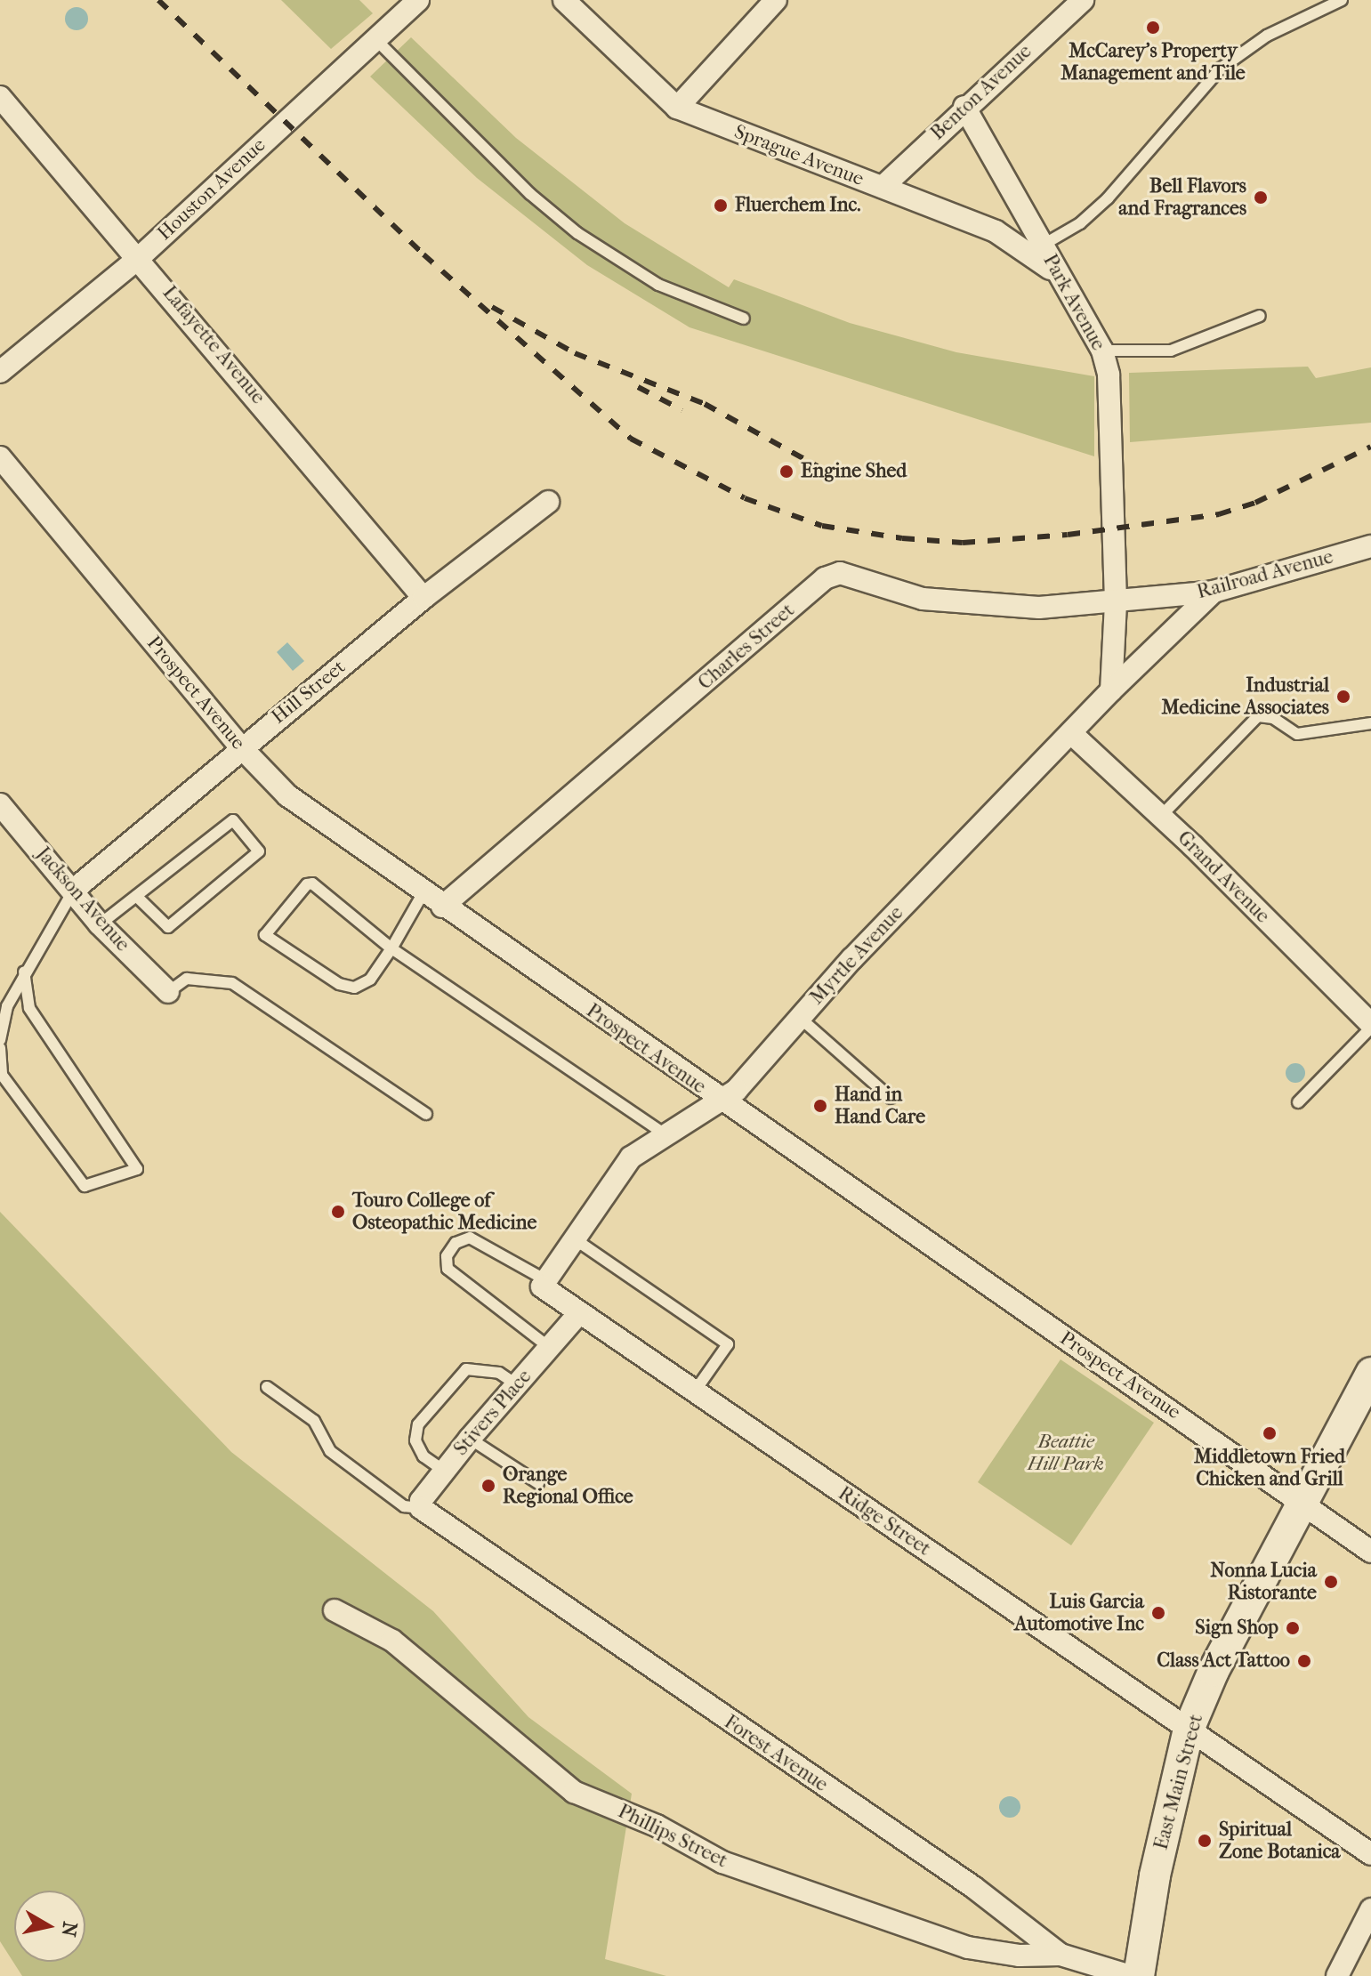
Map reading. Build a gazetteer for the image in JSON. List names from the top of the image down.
{
  "streets": {
    "main road": ["East Main Street"],
    "street": [
      "Benton Avenue",
      "Sprague Avenue",
      "Houston Avenue",
      "Park Avenue",
      "Lafayette Avenue",
      "Railroad Avenue",
      "Charles Street",
      "Hill Street",
      "Prospect Avenue",
      "Grand Avenue",
      "Jackson Avenue",
      "Myrtle Avenue",
      "Stivers Place",
      "Ridge Street",
      "Forest Avenue",
      "Phillips Street"
    ]
  },
  "crossings": [
    ["Benton Avenue", "Sprague Avenue"],
    ["Benton Avenue", "Park Avenue"],
    ["Sprague Avenue", "Park Avenue"],
    ["Houston Avenue", "Lafayette Avenue"],
    ["Park Avenue", "Railroad Avenue"],
    ["Park Avenue", "Charles Street"],
    ["Lafayette Avenue", "Hill Street"],
    ["Railroad Avenue", "Charles Street"],
    ["Railroad Avenue", "Myrtle Avenue"],
    ["Charles Street", "Prospect Avenue"],
    ["Hill Street", "Prospect Avenue"],
    ["Hill Street", "Jackson Avenue"],
    ["Prospect Avenue", "Myrtle Avenue"],
    ["Prospect Avenue", "East Main Street"],
    ["Grand Avenue", "Myrtle Avenue"],
    ["Stivers Place", "Ridge Street"],
    ["Stivers Place", "Forest Avenue"],
    ["Ridge Street", "East Main Street"],
    ["Forest Avenue", "Phillips Street"]
  ],
  "parks": ["Beattie Hill Park"],
  "places": [
    "McCarey's Property Management and Tile",
    "Bell Flavors and Fragrances",
    "Fluerchem Inc.",
    "Engine Shed",
    "Industrial Medicine Associates",
    "Hand in Hand Care",
    "Touro College of Osteopathic Medicine",
    "Middletown Fried Chicken and Grill",
    "Orange Regional Office",
    "Nonna Lucia Ristorante",
    "Luis Garcia Automotive Inc",
    "Sign Shop",
    "Class Act Tattoo",
    "Spiritual Zone Botanica"
  ],
  "north": "right"
}
